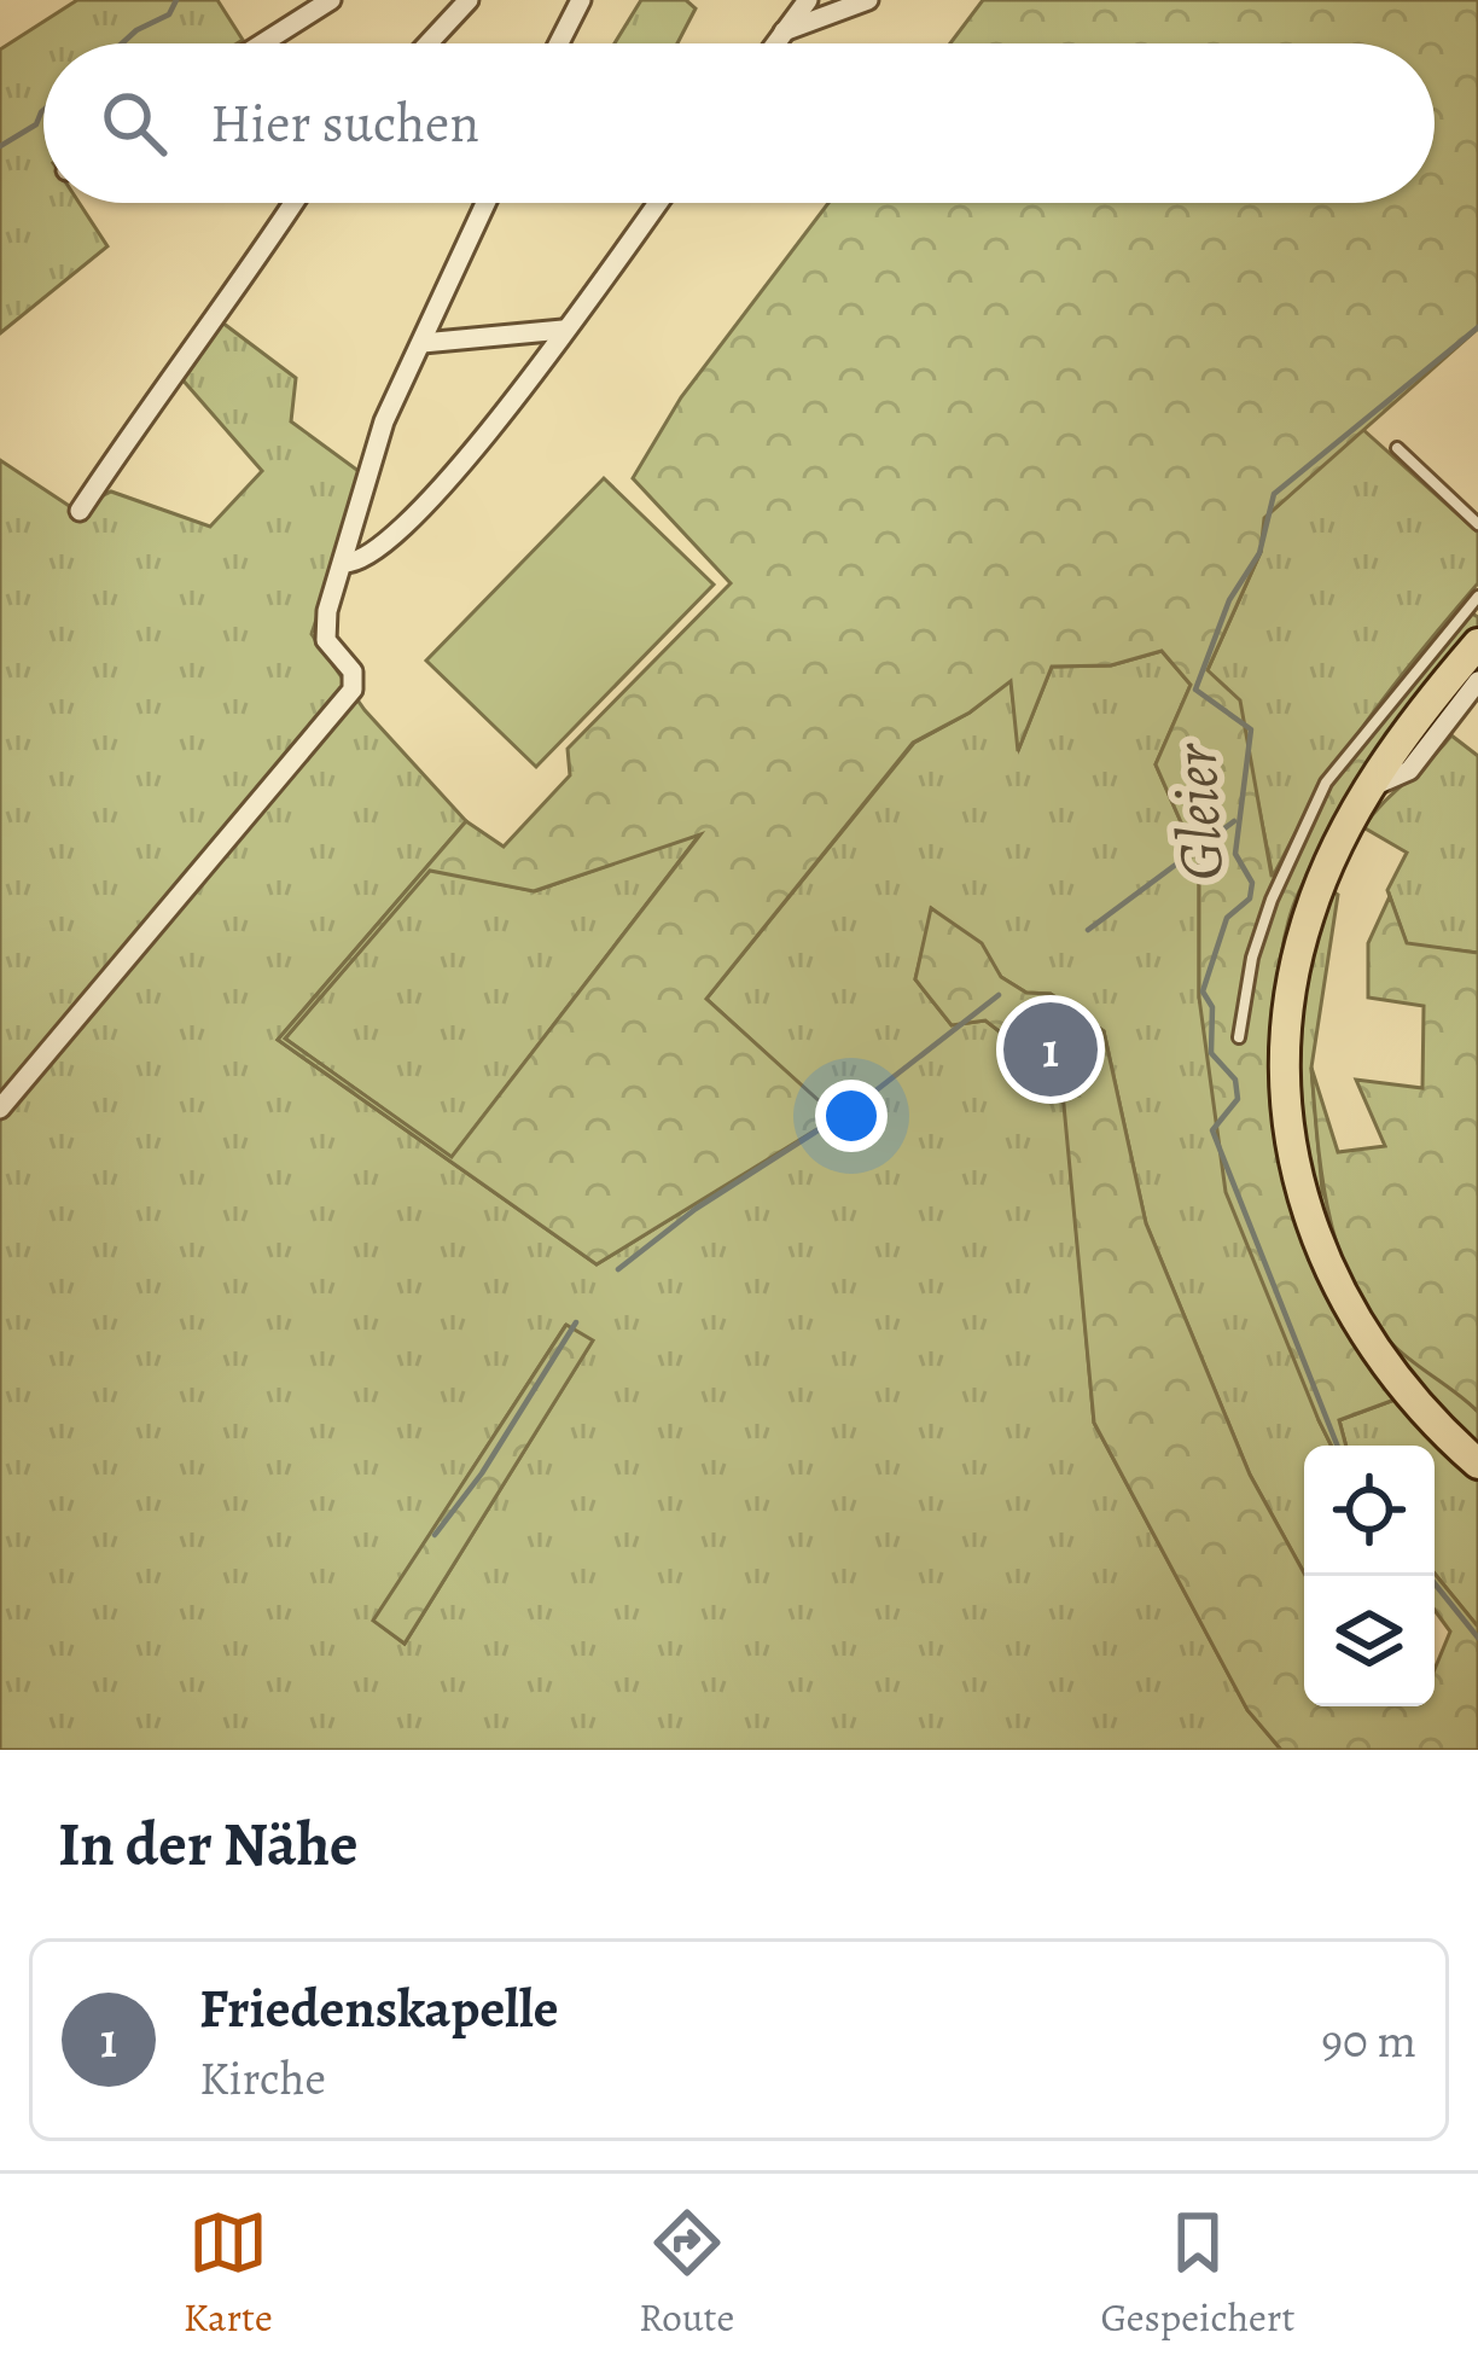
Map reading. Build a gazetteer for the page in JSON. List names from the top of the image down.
{
  "water": ["Gleier"],
  "page": {
    "search": "Hier suchen",
    "pins": "1",
    "heading": "In der Nähe",
    "list": [
      {
        "mark": "1",
        "name": "Friedenskapelle",
        "note": "Kirche",
        "value": "90 m"
      }
    ],
    "nav": ["Karte", "Route", "Gespeichert"]
  }
}
